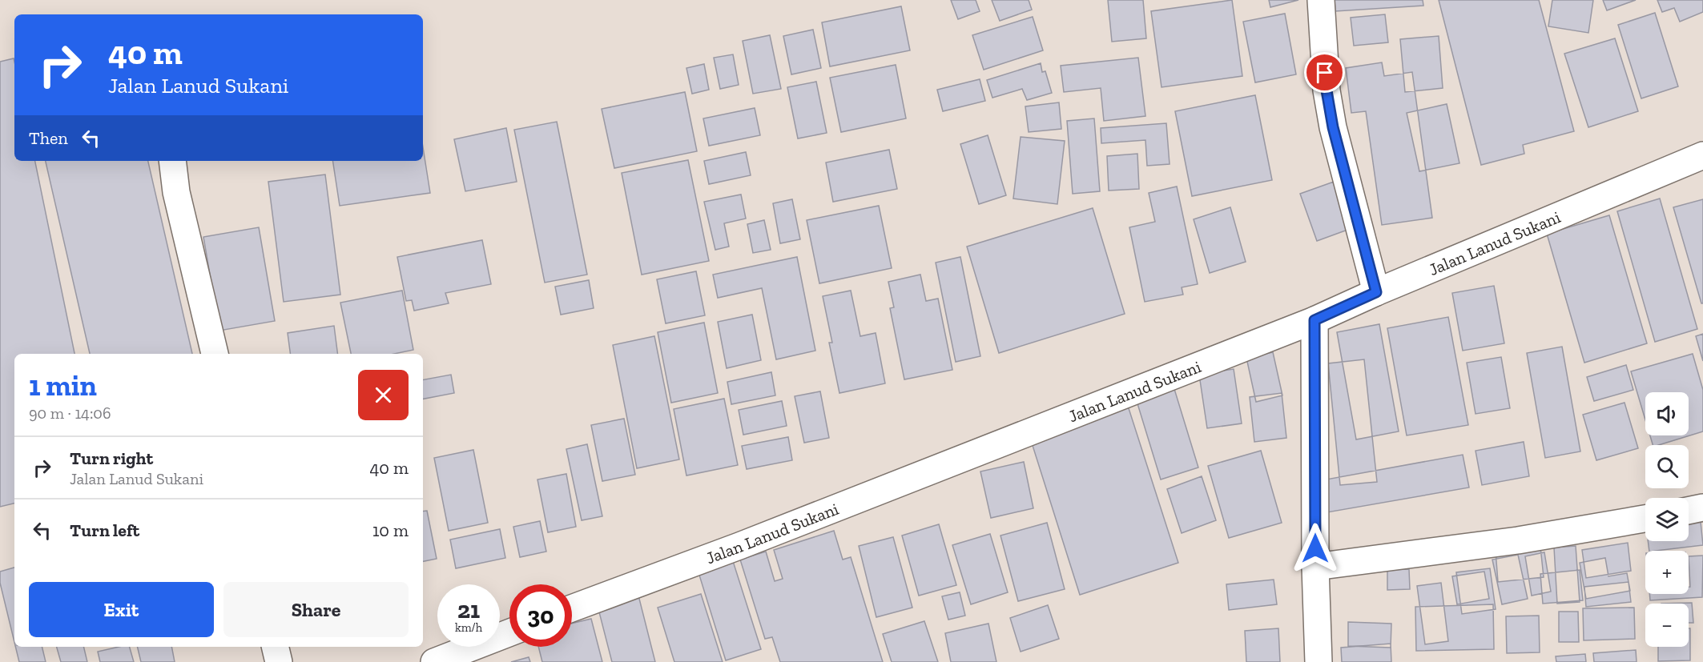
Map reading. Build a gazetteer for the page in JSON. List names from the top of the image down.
{
  "streets": {
    "street": ["Jalan Lanud Sukani"]
  },
  "page": {
    "turn": ["40 m", "Jalan Lanud Sukani"],
    "then": "Then",
    "heading": ["1 min", "90 m · 14:06"],
    "map_buttons": ["+", "−"],
    "list": [
      {
        "name": "Turn right",
        "note": "Jalan Lanud Sukani",
        "value": "40 m"
      },
      {
        "name": "Turn left",
        "value": "10 m"
      }
    ],
    "buttons": ["Exit", "Share"],
    "speed": "21 km/h",
    "limit": "30"
  }
}
